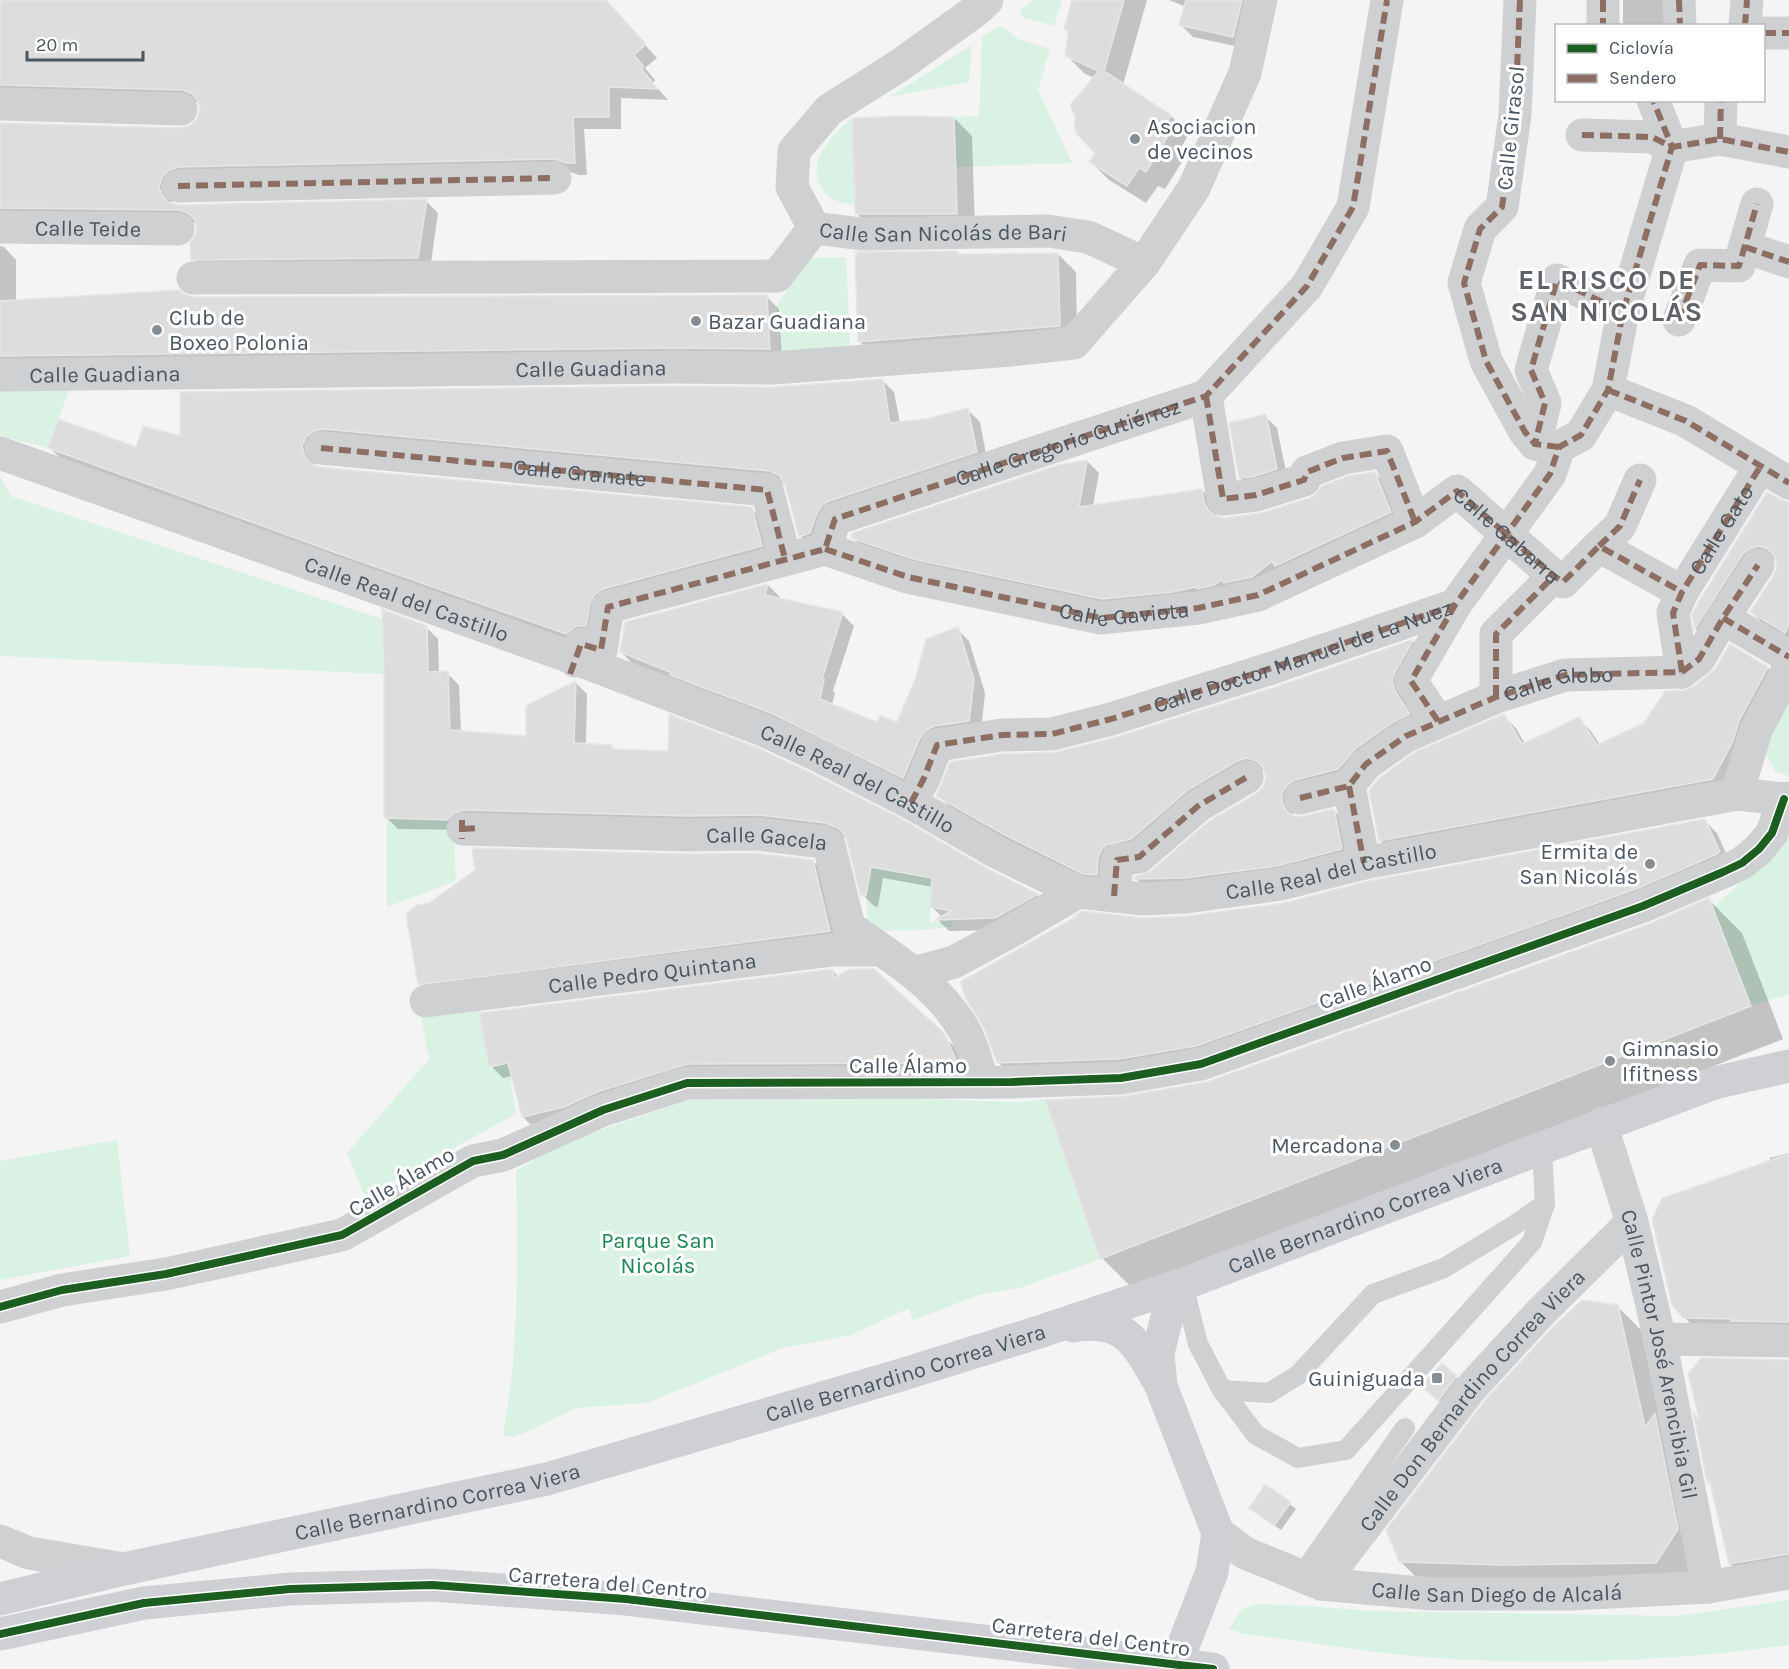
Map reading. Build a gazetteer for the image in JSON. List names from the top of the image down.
{
  "streets": {
    "street": [
      "Calle Girasol",
      "Calle Teide",
      "Calle San Nicolás de Bari",
      "Calle Guadiana",
      "Calle Gregorio Gutiérrez",
      "Calle Granate",
      "Calle Gato",
      "Calle Gabarra",
      "Calle Real del Castillo",
      "Calle Gaviota",
      "Calle Doctor Manuel de La Nuez",
      "Calle Globo",
      "Calle Gacela",
      "Calle Pedro Quintana",
      "Calle Álamo",
      "Calle Bernardino Correa Viera",
      "Calle Pintor José Arencibia Gil",
      "Calle Don Bernardino Correa Viera",
      "Carretera del Centro",
      "Calle San Diego de Alcalá"
    ]
  },
  "crossings": [
    ["Calle Girasol", "Calle Doctor Manuel de La Nuez"],
    ["Calle San Nicolás de Bari", "Calle Guadiana"],
    ["Calle Gregorio Gutiérrez", "Calle Gabarra"],
    ["Calle Gregorio Gutiérrez", "Calle Gaviota"],
    ["Calle Gato", "Calle Gabarra"],
    ["Calle Gabarra", "Calle Gaviota"],
    ["Calle Gabarra", "Calle Doctor Manuel de La Nuez"],
    ["Calle Real del Castillo", "Calle Doctor Manuel de La Nuez"],
    ["Calle Real del Castillo", "Calle Álamo"],
    ["Calle Gacela", "Calle Pedro Quintana"],
    ["Calle Gacela", "Calle Álamo"],
    ["Calle Bernardino Correa Viera", "Calle Pintor José Arencibia Gil"],
    ["Calle Bernardino Correa Viera", "Carretera del Centro"],
    ["Calle Pintor José Arencibia Gil", "Calle Don Bernardino Correa Viera"],
    ["Calle Pintor José Arencibia Gil", "Calle San Diego de Alcalá"],
    ["Calle Don Bernardino Correa Viera", "Calle San Diego de Alcalá"],
    ["Carretera del Centro", "Calle San Diego de Alcalá"]
  ],
  "districts": ["EL RISCO DE SAN NICOLÁS"],
  "parks": ["Parque San Nicolás"],
  "places": {
    "other": [
      "Asociacion de vecinos",
      "Bazar Guadiana",
      "Club de Boxeo Polonia",
      "Ermita de San Nicolás",
      "Gimnasio Ifitness",
      "Mercadona"
    ],
    "transit": ["Guiniguada"]
  },
  "legend": ["Ciclovía", "Sendero"],
  "scale_bar": "20 m"
}
